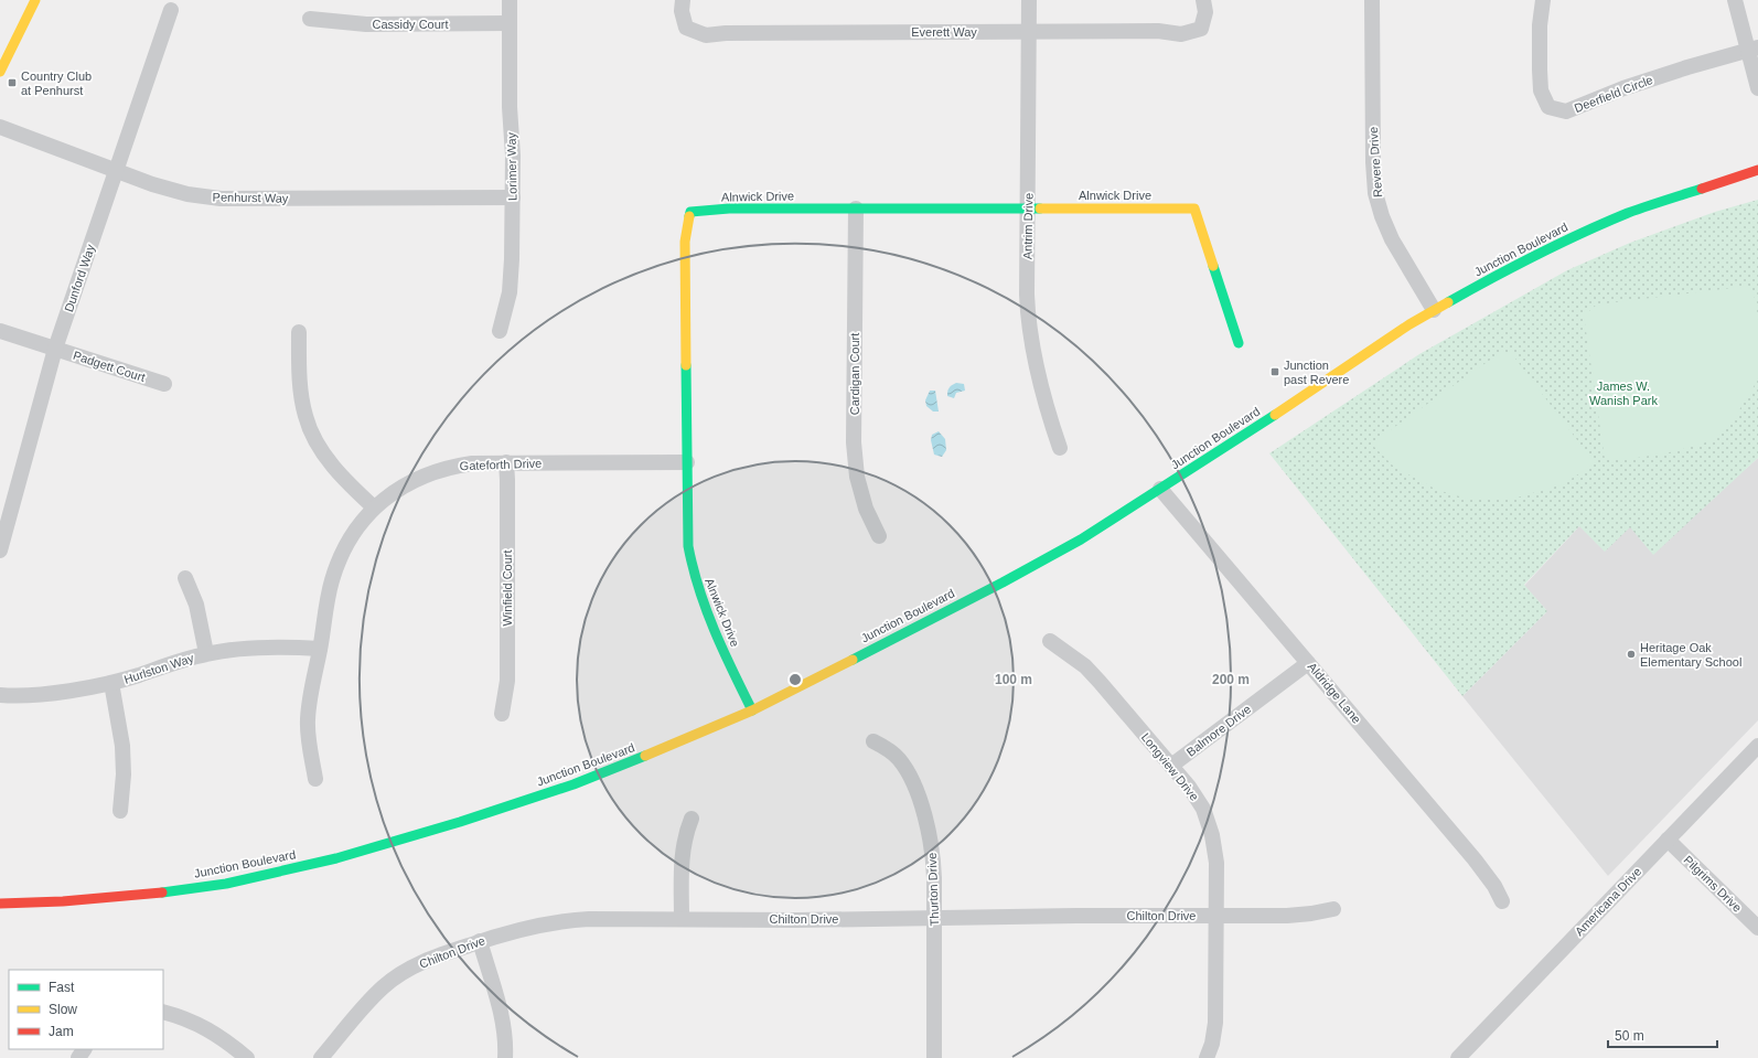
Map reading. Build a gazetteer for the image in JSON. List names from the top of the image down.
{
  "streets": {
    "main road": ["Alnwick Drive", "Junction Boulevard"],
    "street": [
      "Cassidy Court",
      "Everett Way",
      "Deerfield Circle",
      "Revere Drive",
      "Lorimer Way",
      "Penhurst Way",
      "Antrim Drive",
      "Dunford Way",
      "Padgett Court",
      "Cardigan Court",
      "Gateforth Drive",
      "Winfield Court",
      "Hurlston Way",
      "Aldridge Lane",
      "Balmore Drive",
      "Longview Drive",
      "Pilgrims Drive",
      "Thurton Drive",
      "Americana Drive",
      "Chilton Drive"
    ]
  },
  "crossings": [
    ["Cassidy Court", "Lorimer Way"],
    ["Everett Way", "Antrim Drive"],
    ["Revere Drive", "Junction Boulevard"],
    ["Lorimer Way", "Penhurst Way"],
    ["Alnwick Drive", "Antrim Drive"],
    ["Alnwick Drive", "Junction Boulevard"],
    ["Alnwick Drive", "Cardigan Court"],
    ["Alnwick Drive", "Gateforth Drive"],
    ["Penhurst Way", "Dunford Way"],
    ["Junction Boulevard", "Aldridge Lane"],
    ["Dunford Way", "Padgett Court"],
    ["Gateforth Drive", "Winfield Court"],
    ["Gateforth Drive", "Hurlston Way"],
    ["Aldridge Lane", "Balmore Drive"],
    ["Balmore Drive", "Longview Drive"],
    ["Longview Drive", "Chilton Drive"],
    ["Pilgrims Drive", "Americana Drive"],
    ["Thurton Drive", "Chilton Drive"]
  ],
  "parks": ["James W. Wanish Park"],
  "places": {
    "transit": ["Country Club at Penhurst", "Junction past Revere"],
    "other": ["Heritage Oak Elementary School"]
  },
  "legend": ["Fast", "Slow", "Jam"],
  "scale_bar": "50 m",
  "rings": ["100 m", "200 m"]
}
